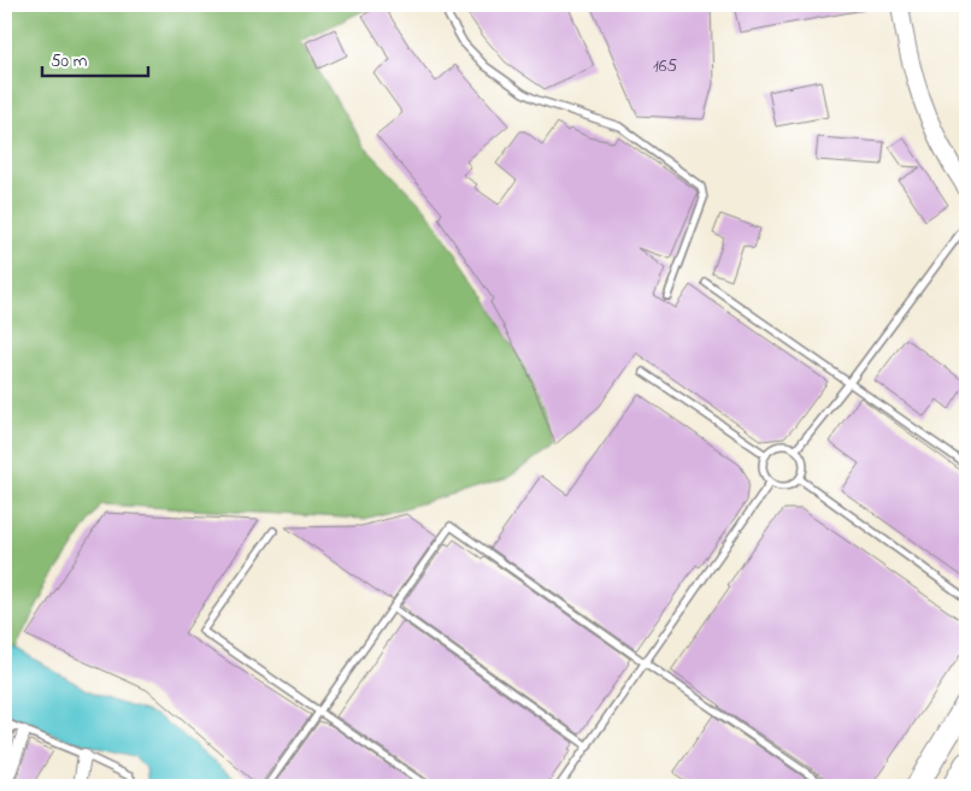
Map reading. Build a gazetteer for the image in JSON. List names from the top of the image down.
{
  "house_numbers": ["165"],
  "scale_bar": "50 m"
}
